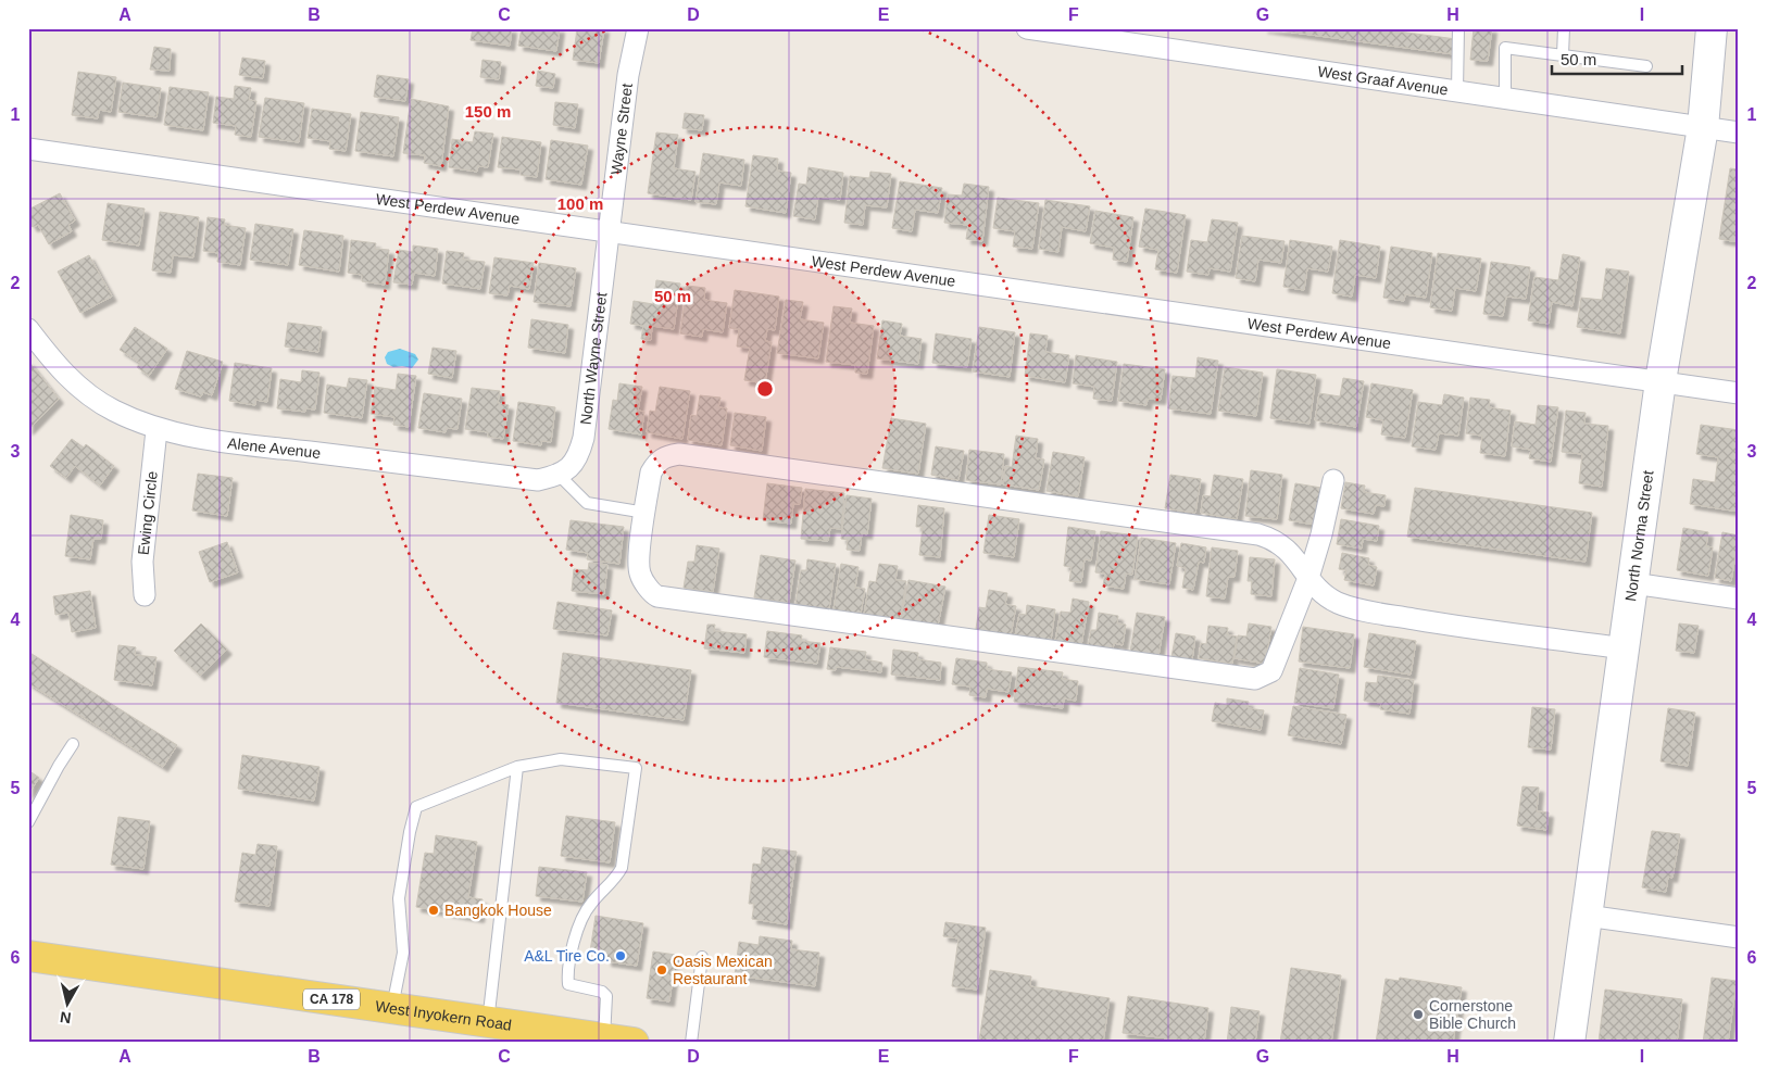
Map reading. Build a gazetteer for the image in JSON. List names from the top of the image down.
{
  "streets": {
    "main road": ["CA 178", "West Inyokern Road"],
    "street": [
      "West Graaf Avenue",
      "Wayne Street",
      "West Perdew Avenue",
      "North Wayne Street",
      "Alene Avenue",
      "Ewing Circle",
      "North Norma Street"
    ]
  },
  "crossings": [
    ["West Graaf Avenue", "North Norma Street"],
    ["Wayne Street", "West Perdew Avenue"],
    ["Wayne Street", "North Wayne Street"],
    ["West Perdew Avenue", "North Wayne Street"],
    ["West Perdew Avenue", "North Norma Street"],
    ["North Wayne Street", "Alene Avenue"],
    ["Alene Avenue", "Ewing Circle"]
  ],
  "places": [
    "Bangkok House",
    "A&L Tire Co.",
    "Oasis Mexican Restaurant",
    "Cornerstone Bible Church"
  ],
  "scale_bar": "50 m",
  "north": "bottom",
  "grid": {
    "columns": [
      "A",
      "B",
      "C",
      "D",
      "E",
      "F",
      "G",
      "H",
      "I"
    ],
    "rows": [
      "1",
      "2",
      "3",
      "4",
      "5",
      "6"
    ]
  },
  "rings": ["150 m", "100 m", "50 m"]
}
